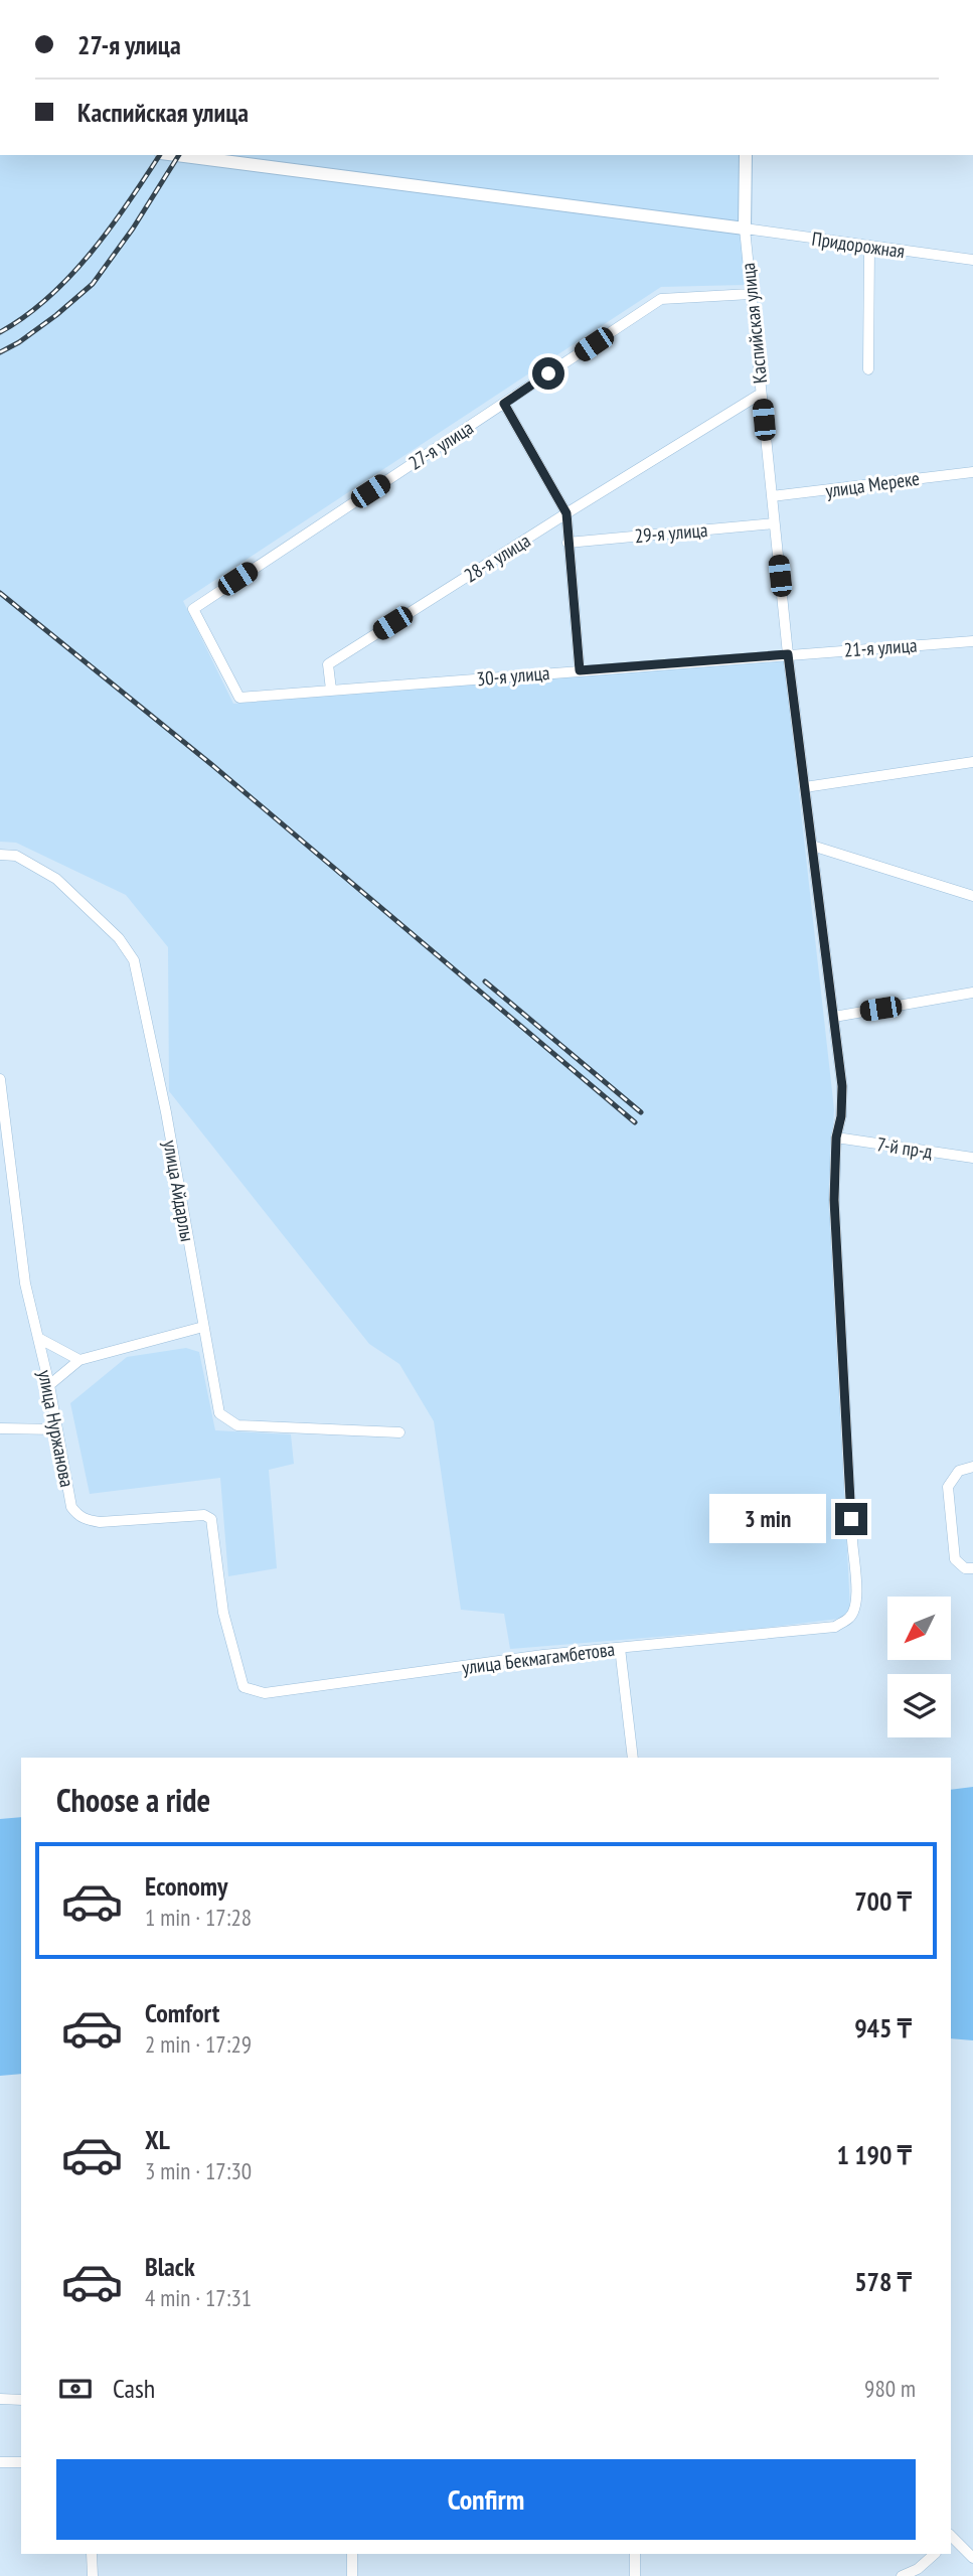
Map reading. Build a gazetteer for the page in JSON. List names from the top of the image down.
{
  "streets": {
    "street": [
      "Придорожная",
      "Каспийская улица",
      "27-я улица",
      "улица Мереке",
      "29-я улица",
      "28-я улица",
      "21-я улица",
      "30-я улица",
      "7-й пр-д",
      "улица Айдарлы",
      "улица Нуржанова",
      "улица Бекмагамбетова"
    ]
  },
  "crossings": [
    ["Придорожная", "Каспийская улица"],
    ["Каспийская улица", "27-я улица"],
    ["Каспийская улица", "улица Мереке"],
    ["Каспийская улица", "29-я улица"],
    ["Каспийская улица", "28-я улица"],
    ["Каспийская улица", "21-я улица"],
    ["Каспийская улица", "30-я улица"],
    ["Каспийская улица", "7-й пр-д"],
    ["Каспийская улица", "улица Бекмагамбетова"],
    ["27-я улица", "30-я улица"],
    ["28-я улица", "30-я улица"],
    ["21-я улица", "30-я улица"],
    ["улица Нуржанова", "улица Бекмагамбетова"]
  ],
  "north": "bottom left",
  "page": {
    "banner": ["27-я улица", "Каспийская улица"],
    "bubble": "3 min",
    "heading": "Choose a ride",
    "list": [
      {
        "name": "Economy",
        "note": "1 min · 17:28",
        "value": "700 ₸"
      },
      {
        "name": "Comfort",
        "note": "2 min · 17:29",
        "value": "945 ₸"
      },
      {
        "name": "XL",
        "note": "3 min · 17:30",
        "value": "1 190 ₸"
      },
      {
        "name": "Black",
        "note": "4 min · 17:31",
        "value": "578 ₸"
      }
    ],
    "pay": ["Cash", "980 m"],
    "buttons": "Confirm"
  }
}
